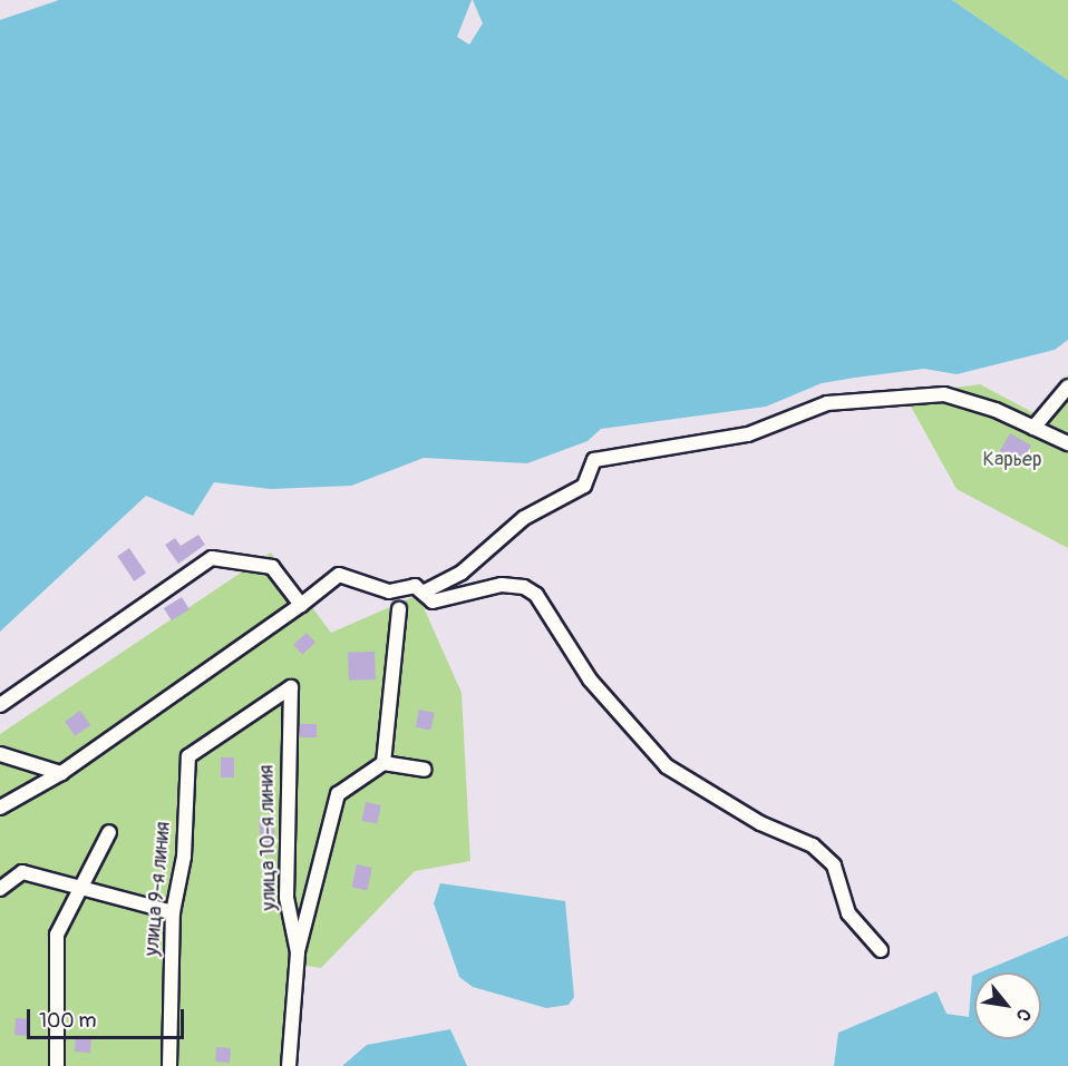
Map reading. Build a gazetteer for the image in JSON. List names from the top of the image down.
{
  "streets": {
    "street": ["улица 10-я линия", "улица 9-я линия"]
  },
  "crossings": [
    ["улица 10-я линия", "улица 9-я линия"]
  ],
  "parks": ["Карьер"],
  "scale_bar": "100 m",
  "north": "bottom right"
}
